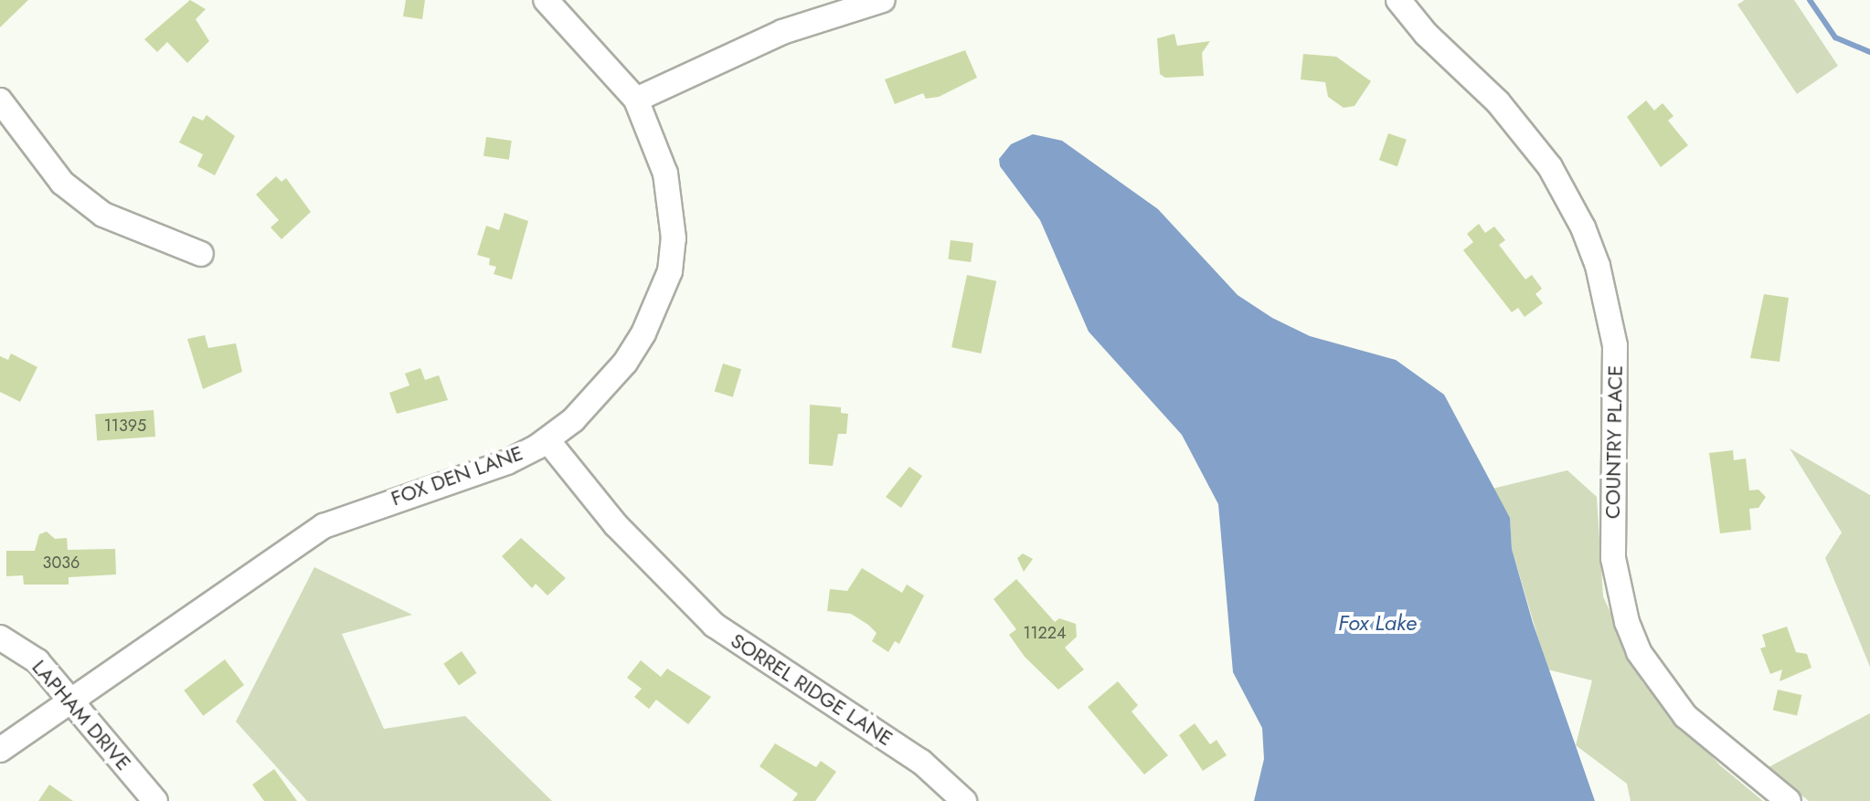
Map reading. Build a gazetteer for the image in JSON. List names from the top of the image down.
{
  "streets": {
    "street": [
      "COUNTRY PLACE",
      "FOX DEN LANE",
      "SORREL RIDGE LANE",
      "LAPHAM DRIVE"
    ]
  },
  "crossings": [
    ["FOX DEN LANE", "SORREL RIDGE LANE"],
    ["FOX DEN LANE", "LAPHAM DRIVE"]
  ],
  "water": ["Fox Lake"],
  "house_numbers": ["11395", "3036", "11224"]
}
